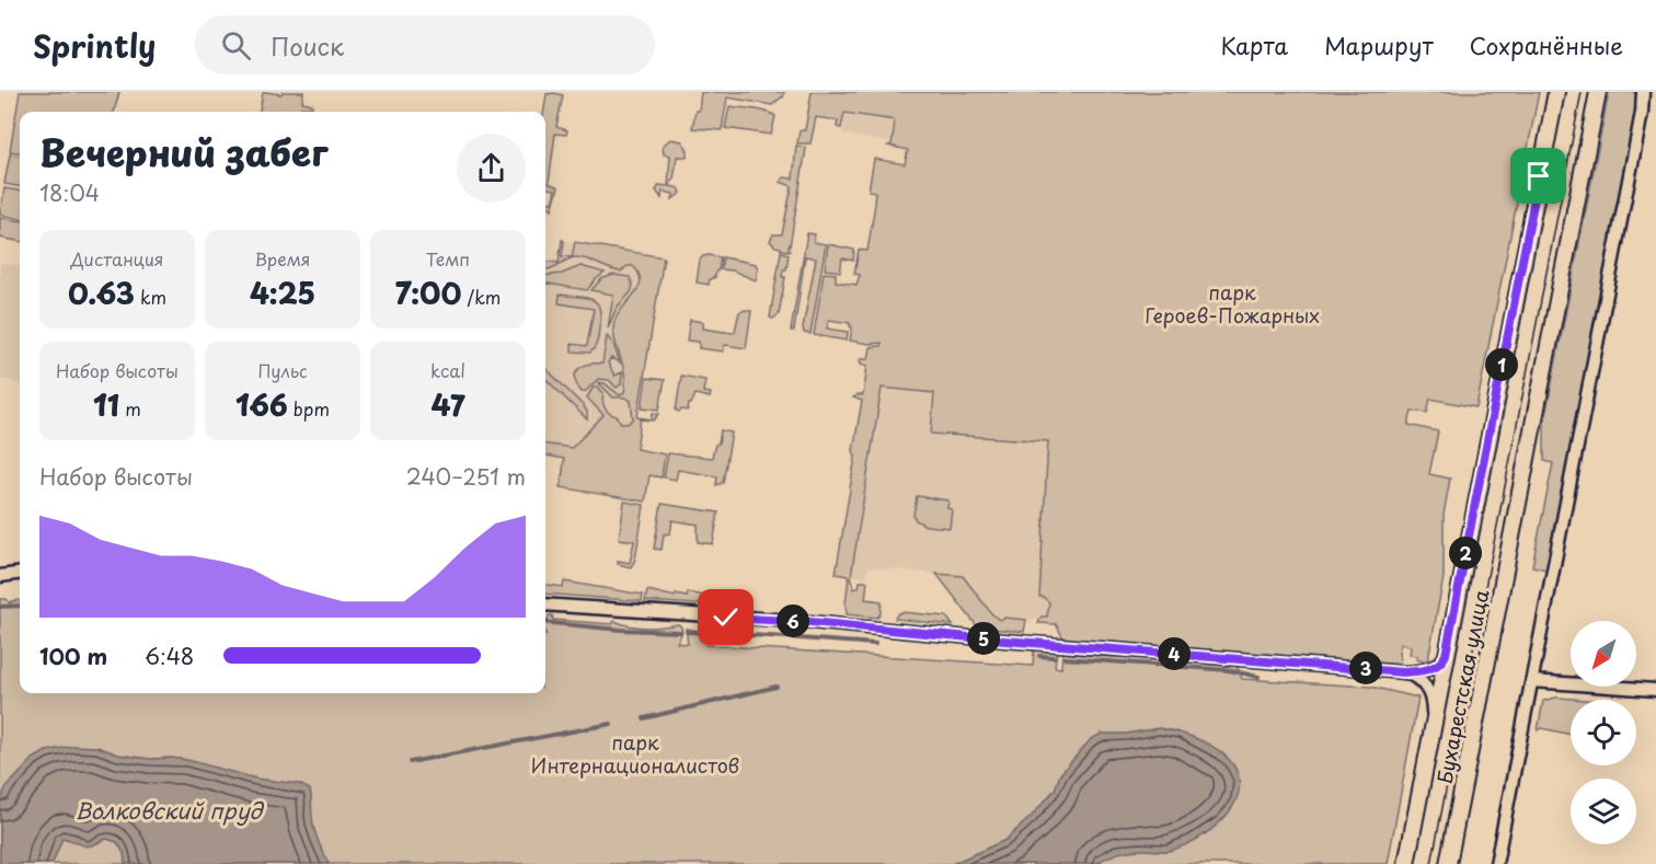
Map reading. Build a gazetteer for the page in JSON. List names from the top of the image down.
{
  "streets": {
    "main road": ["Бухарестская улица"]
  },
  "water": ["Волковский пруд"],
  "parks": ["парк Героев-Пожарных", "парк Интернационалистов"],
  "north": "bottom left",
  "page": {
    "header": "Sprintly",
    "search": "Поиск",
    "nav": ["Карта", "Маршрут", "Сохранённые"],
    "heading": ["Вечерний забег", "18:04"],
    "stats": [
      ["Дистанция", "0.63 km"],
      ["Время", "4:25"],
      ["Темп", "7:00 /km"],
      ["Набор высоты", "11 m"],
      ["Пульс", "166 bpm"],
      ["kcal", "47"]
    ],
    "pins": [
      "1",
      "2",
      "6",
      "5",
      "4",
      "3"
    ],
    "chart": ["Набор высоты", "240–251 m"],
    "list": [
      {
        "name": "100 m",
        "note": "6:48"
      }
    ]
  }
}
